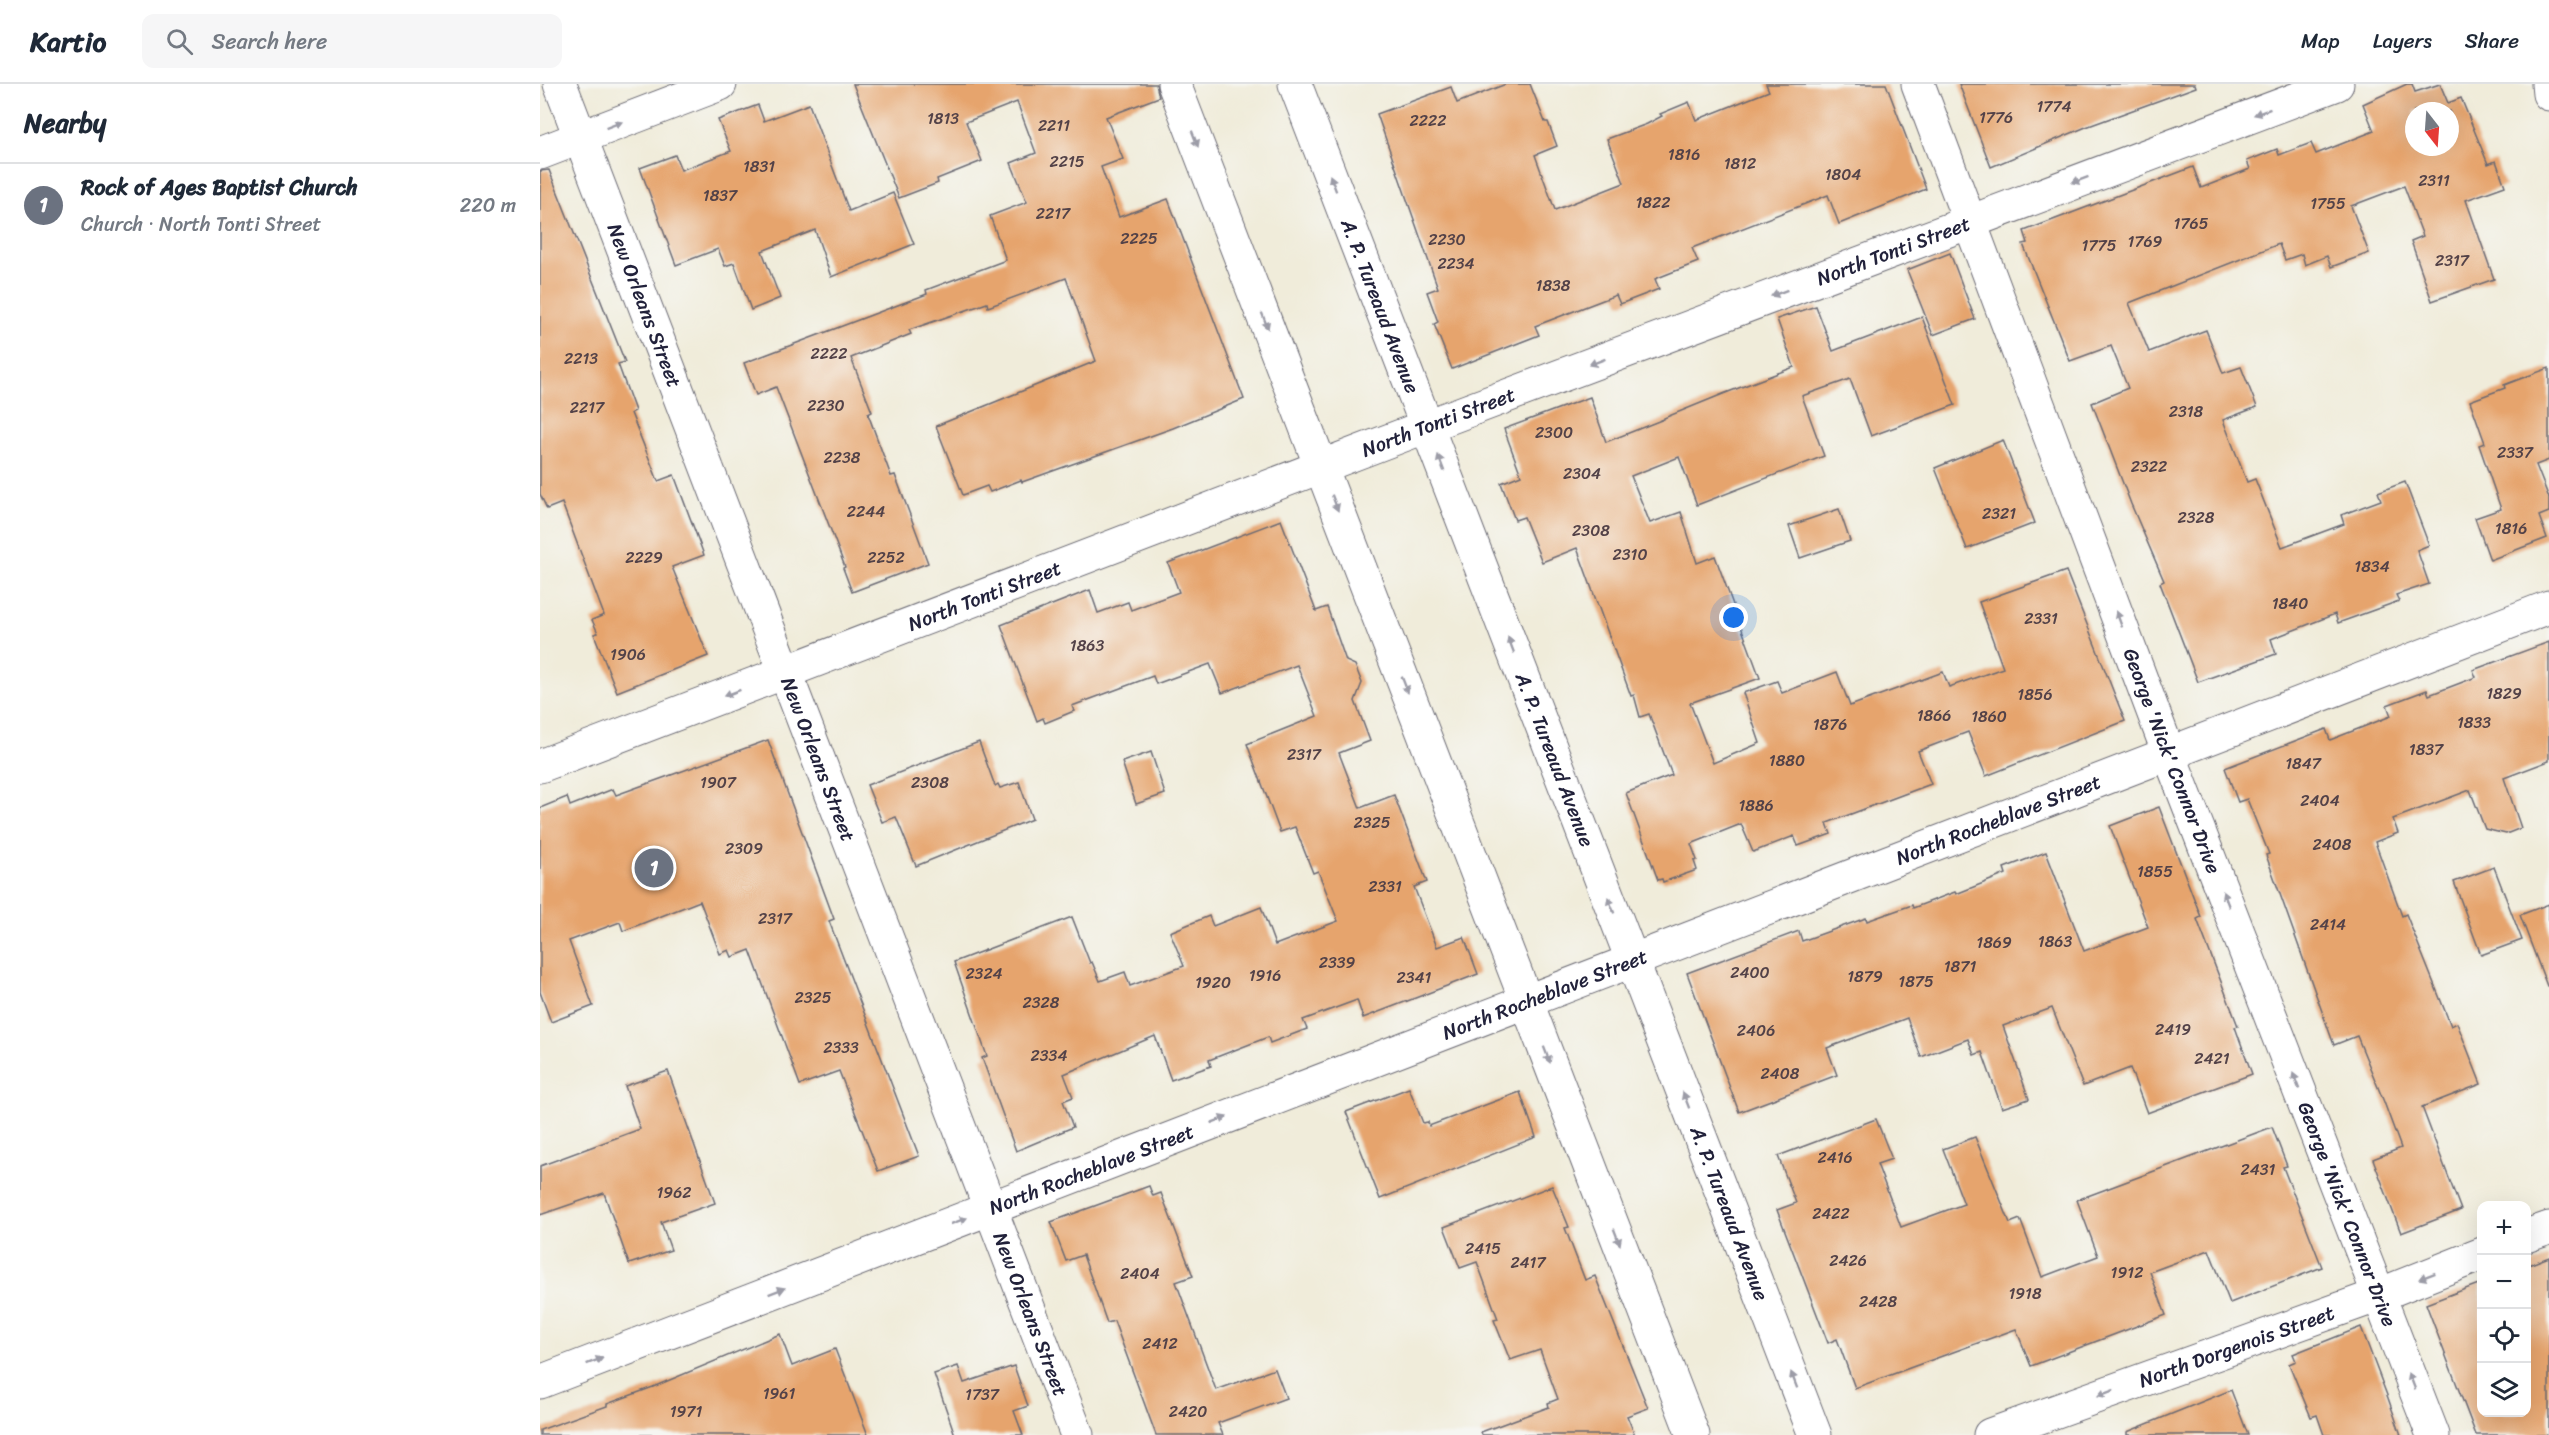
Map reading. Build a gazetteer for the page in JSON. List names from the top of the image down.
{
  "streets": {
    "street": [
      "North Tonti Street",
      "New Orleans Street",
      "A. P. Tureaud Avenue",
      "George 'Nick' Connor Drive",
      "North Rocheblave Street",
      "North Dorgenois Street"
    ]
  },
  "crossings": [
    ["North Tonti Street", "New Orleans Street"],
    ["North Tonti Street", "A. P. Tureaud Avenue"],
    ["North Tonti Street", "George 'Nick' Connor Drive"],
    ["New Orleans Street", "North Rocheblave Street"],
    ["A. P. Tureaud Avenue", "North Rocheblave Street"],
    ["George 'Nick' Connor Drive", "North Rocheblave Street"],
    ["George 'Nick' Connor Drive", "North Dorgenois Street"]
  ],
  "one_way": [
    "North Tonti Street",
    "George 'Nick' Connor Drive",
    "North Rocheblave Street",
    "North Dorgenois Street"
  ],
  "house_numbers": [
    "1774",
    "1776",
    "1813",
    "2222",
    "2211",
    "1816",
    "2215",
    "1812",
    "1831",
    "1804",
    "2311",
    "1837",
    "1822",
    "1755",
    "2217",
    "1765",
    "2225",
    "2230",
    "1769",
    "1775",
    "2317",
    "2234",
    "1838",
    "2222",
    "2213",
    "2230",
    "2217",
    "2318",
    "2300",
    "2337",
    "2238",
    "2322",
    "2304",
    "2244",
    "2321",
    "2328",
    "1816",
    "2308",
    "2310",
    "2229",
    "2252",
    "1834",
    "1840",
    "2331",
    "1863",
    "1906",
    "1829",
    "1856",
    "1866",
    "1860",
    "1833",
    "1876",
    "1837",
    "2317",
    "1880",
    "1847",
    "1907",
    "2308",
    "2404",
    "1886",
    "2325",
    "2408",
    "2309",
    "1855",
    "2331",
    "2317",
    "2414",
    "1863",
    "1869",
    "2339",
    "1871",
    "2400",
    "2324",
    "1916",
    "1879",
    "2341",
    "1875",
    "1920",
    "2325",
    "2328",
    "2419",
    "2406",
    "2333",
    "2334",
    "2421",
    "2408",
    "2416",
    "2431",
    "1962",
    "2422",
    "2415",
    "2426",
    "2417",
    "1912",
    "2404",
    "1918",
    "2428",
    "2412",
    "1961",
    "1737",
    "1971",
    "2420"
  ],
  "north": "bottom",
  "page": {
    "header": "Kartio",
    "search": "Search here",
    "nav": ["Map", "Layers", "Share"],
    "heading": "Nearby",
    "list": [
      {
        "mark": "1",
        "name": "Rock of Ages Baptist Church",
        "note": "Church · North Tonti Street",
        "value": "220 m"
      }
    ],
    "pins": "1",
    "map_buttons": ["+", "−"]
  }
}
